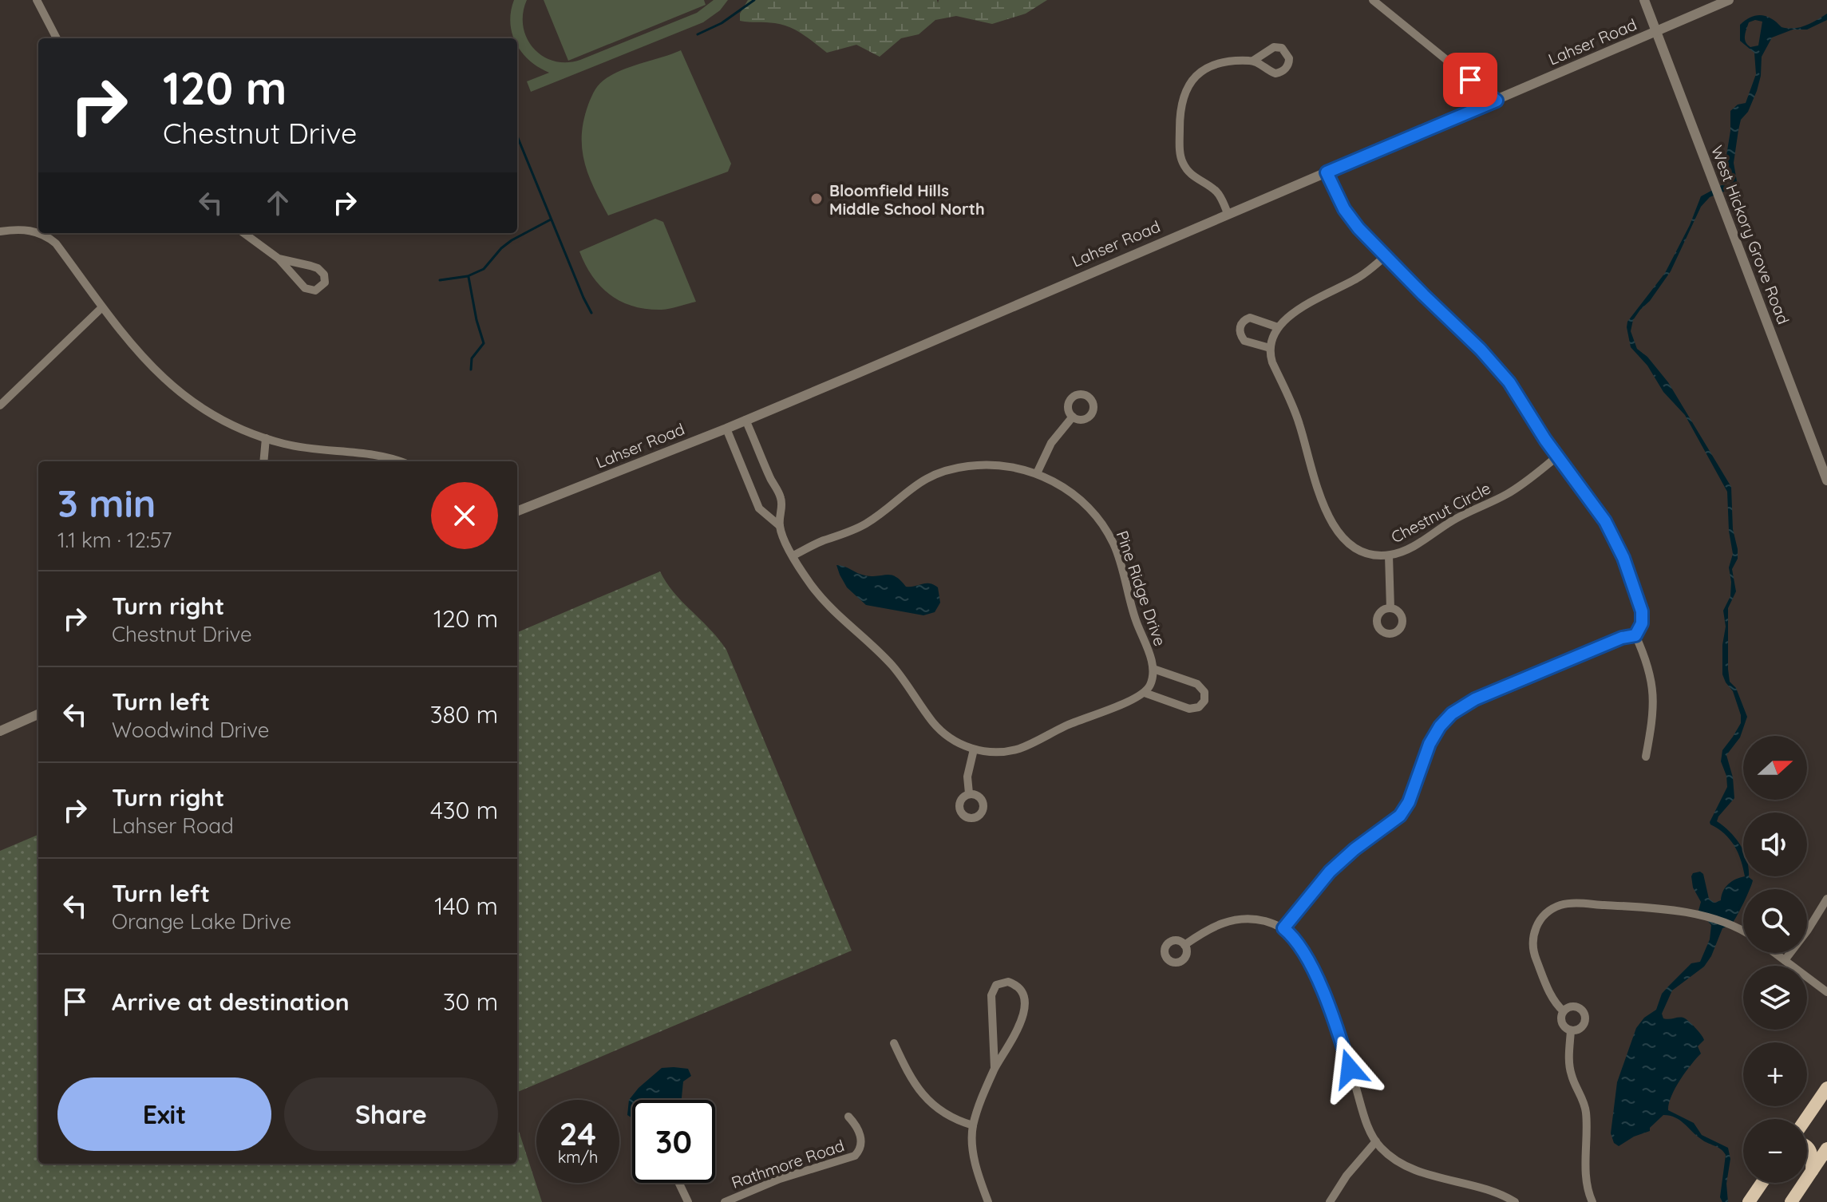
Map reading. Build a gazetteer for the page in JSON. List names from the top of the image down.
{
  "streets": {
    "street": [
      "Lahser Road",
      "West Hickory Grove Road",
      "Chestnut Circle",
      "Pine Ridge Drive",
      "Rathmore Road"
    ]
  },
  "crossings": [
    ["Lahser Road", "West Hickory Grove Road"]
  ],
  "places": ["Bloomfield Hills Middle School North"],
  "north": "right",
  "page": {
    "turn": ["120 m", "Chestnut Drive"],
    "heading": ["3 min", "1.1 km · 12:57"],
    "list": [
      {
        "name": "Turn right",
        "note": "Chestnut Drive",
        "value": "120 m"
      },
      {
        "name": "Turn left",
        "note": "Woodwind Drive",
        "value": "380 m"
      },
      {
        "name": "Turn right",
        "note": "Lahser Road",
        "value": "430 m"
      },
      {
        "name": "Turn left",
        "note": "Orange Lake Drive",
        "value": "140 m"
      },
      {
        "name": "Arrive at destination",
        "value": "30 m"
      }
    ],
    "map_buttons": ["+", "−"],
    "buttons": ["Exit", "Share"],
    "speed": "24 km/h",
    "limit": "30"
  }
}
